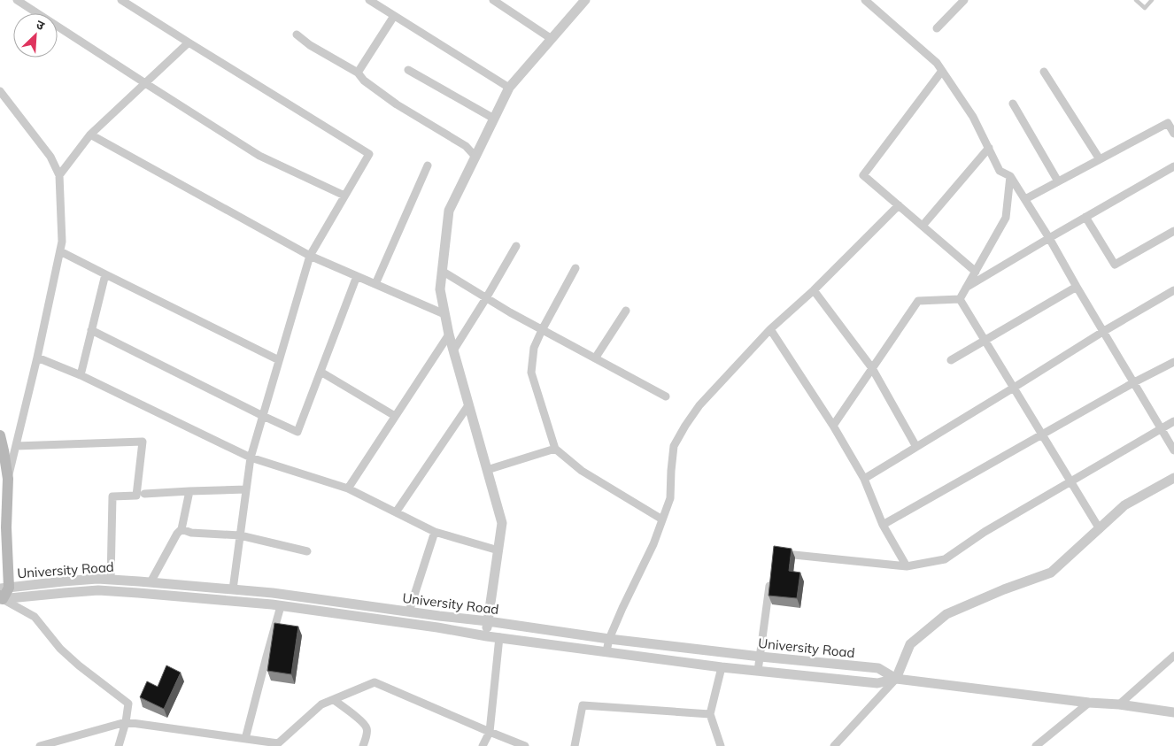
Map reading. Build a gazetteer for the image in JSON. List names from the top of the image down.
{
  "streets": {
    "street": ["University Road"]
  },
  "north": "top right"
}
